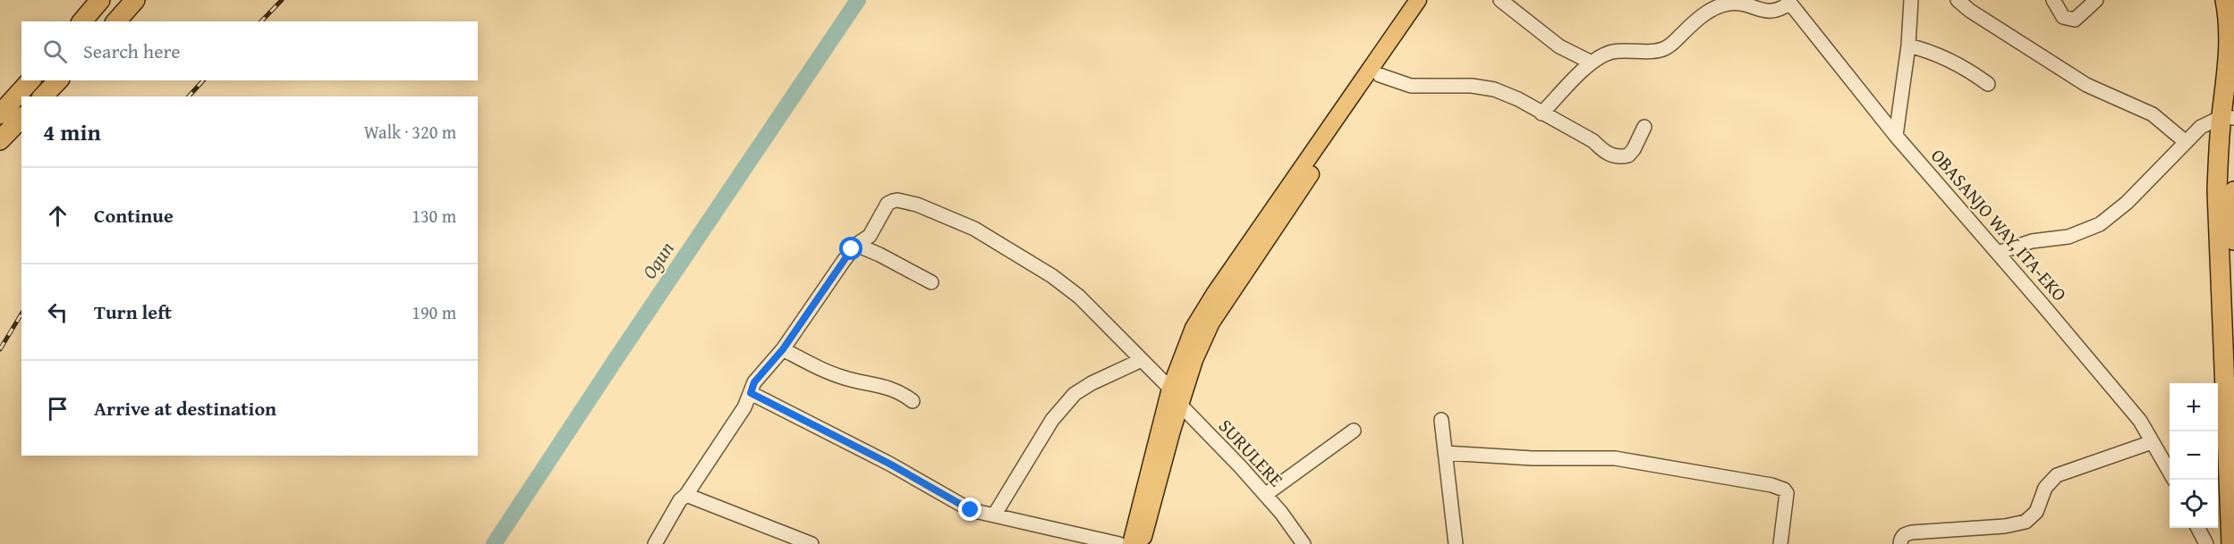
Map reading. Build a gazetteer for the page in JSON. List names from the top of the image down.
{
  "streets": {
    "street": ["OBASANJO WAY, ITA-EKO", "SURULERE"]
  },
  "water": ["Ogun"],
  "page": {
    "search": "Search here",
    "heading": ["4 min", "Walk · 320 m"],
    "list": [
      ["Continue", "130 m"],
      ["Turn left", "190 m"],
      "Arrive at destination"
    ],
    "map_buttons": ["+", "−"]
  }
}
